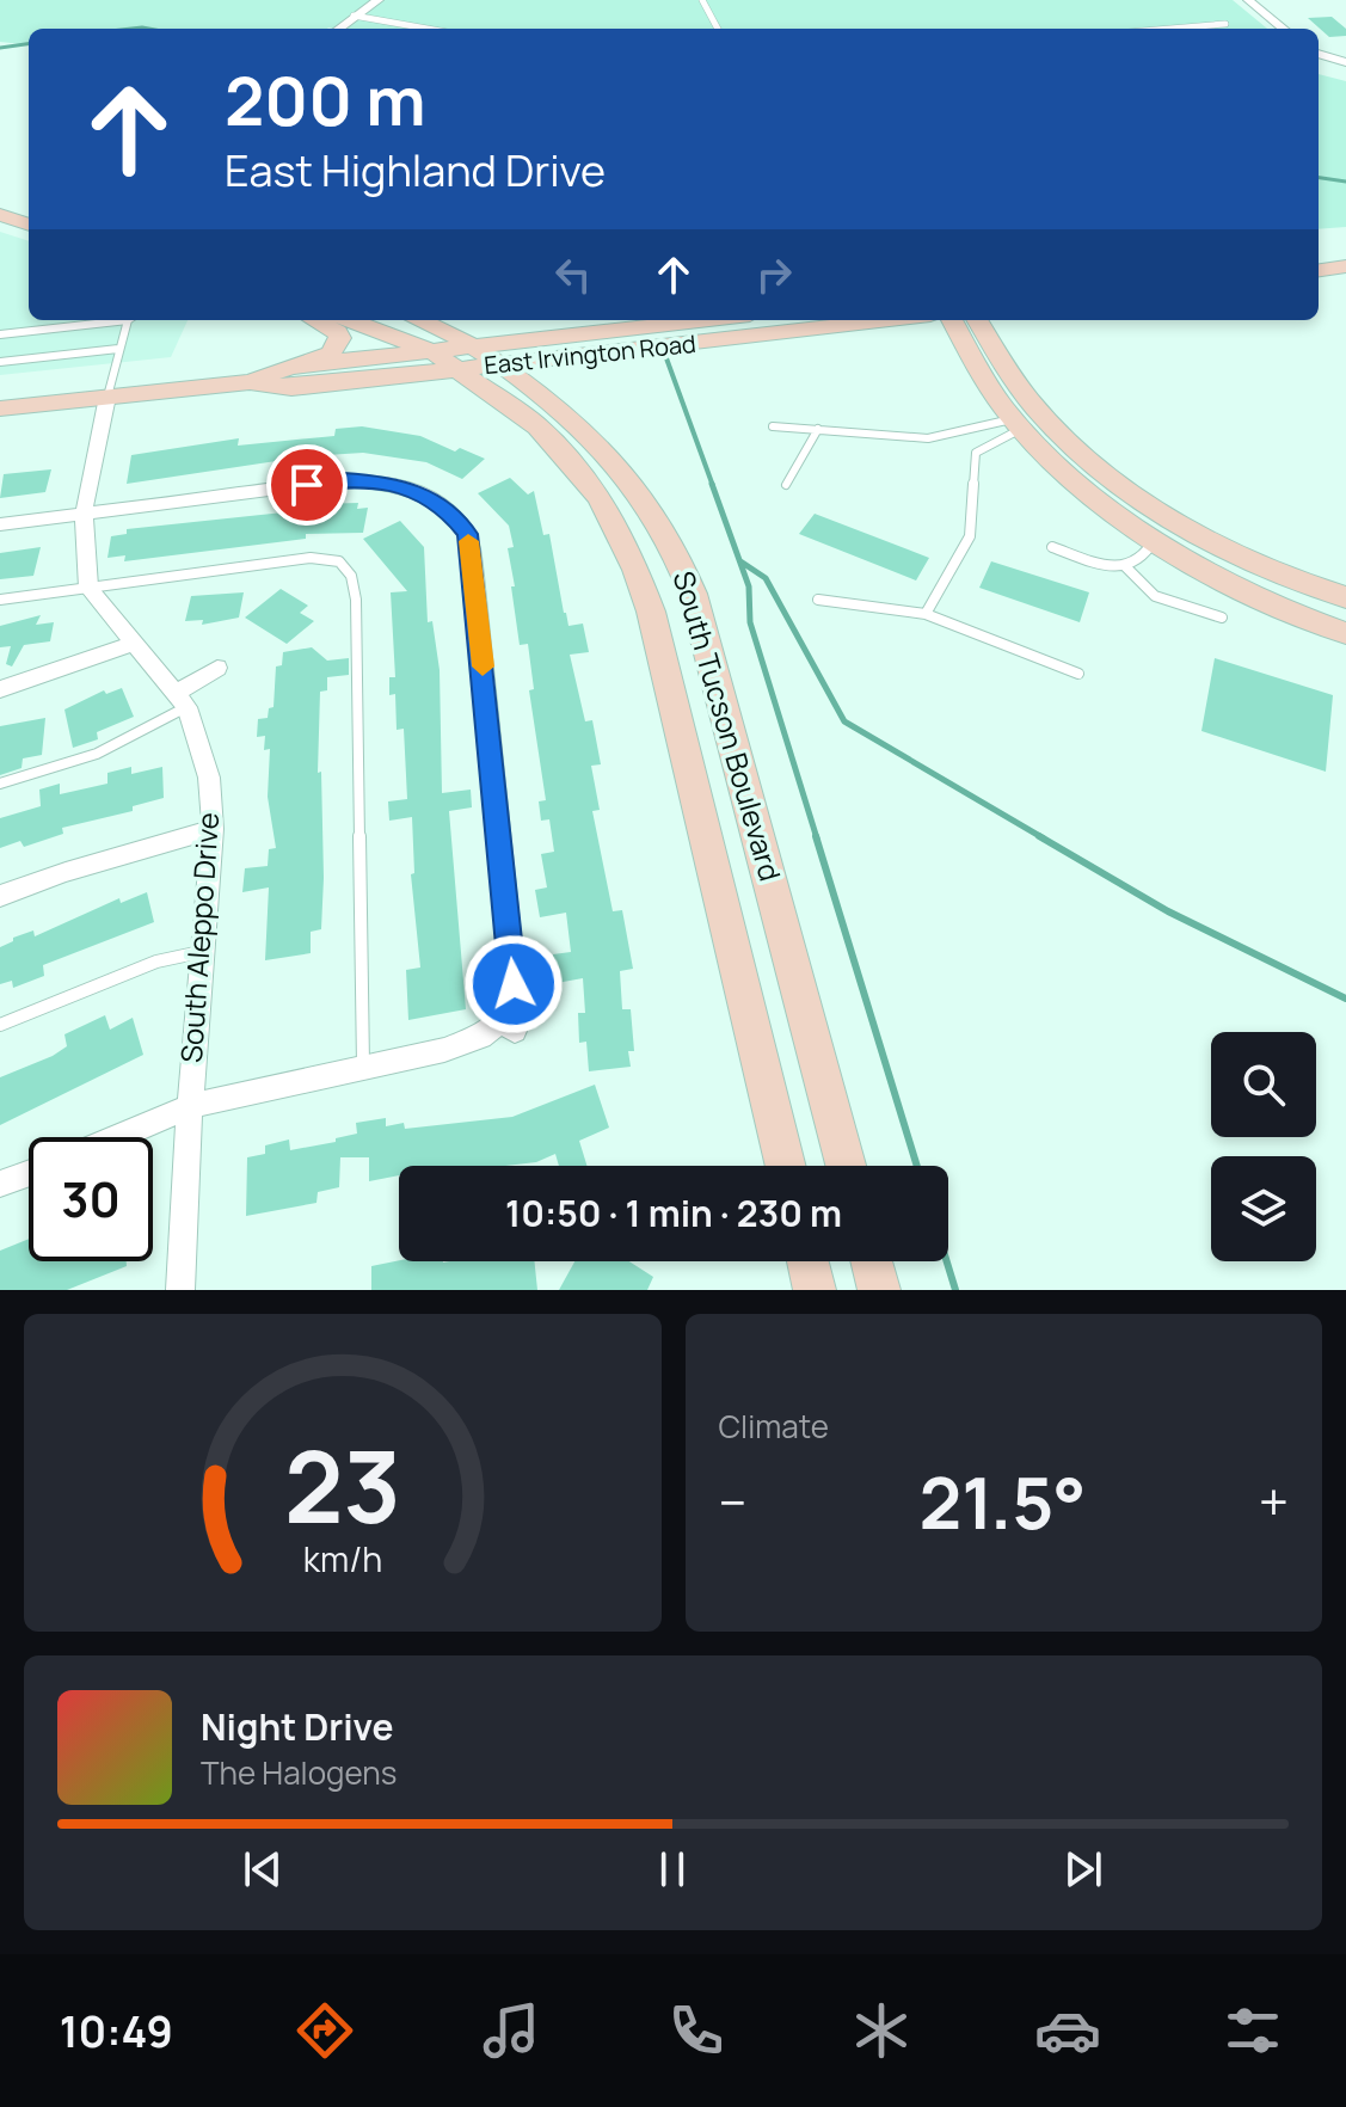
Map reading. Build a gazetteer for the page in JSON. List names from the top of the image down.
{
  "streets": {
    "main road": ["East Irvington Road", "South Tucson Boulevard"],
    "street": ["South Aleppo Drive"]
  },
  "crossings": [
    ["East Irvington Road", "South Tucson Boulevard"]
  ],
  "page": {
    "turn": ["200 m", "East Highland Drive"],
    "limit": "30",
    "trip": "10:50 · 1 min · 230 m",
    "tile": "Climate",
    "heat": ["−", "21.5°", "+"],
    "song": ["Night Drive", "The Halogens"],
    "tabs": "10:49",
    "gauge": ["23", "km/h"]
  }
}
